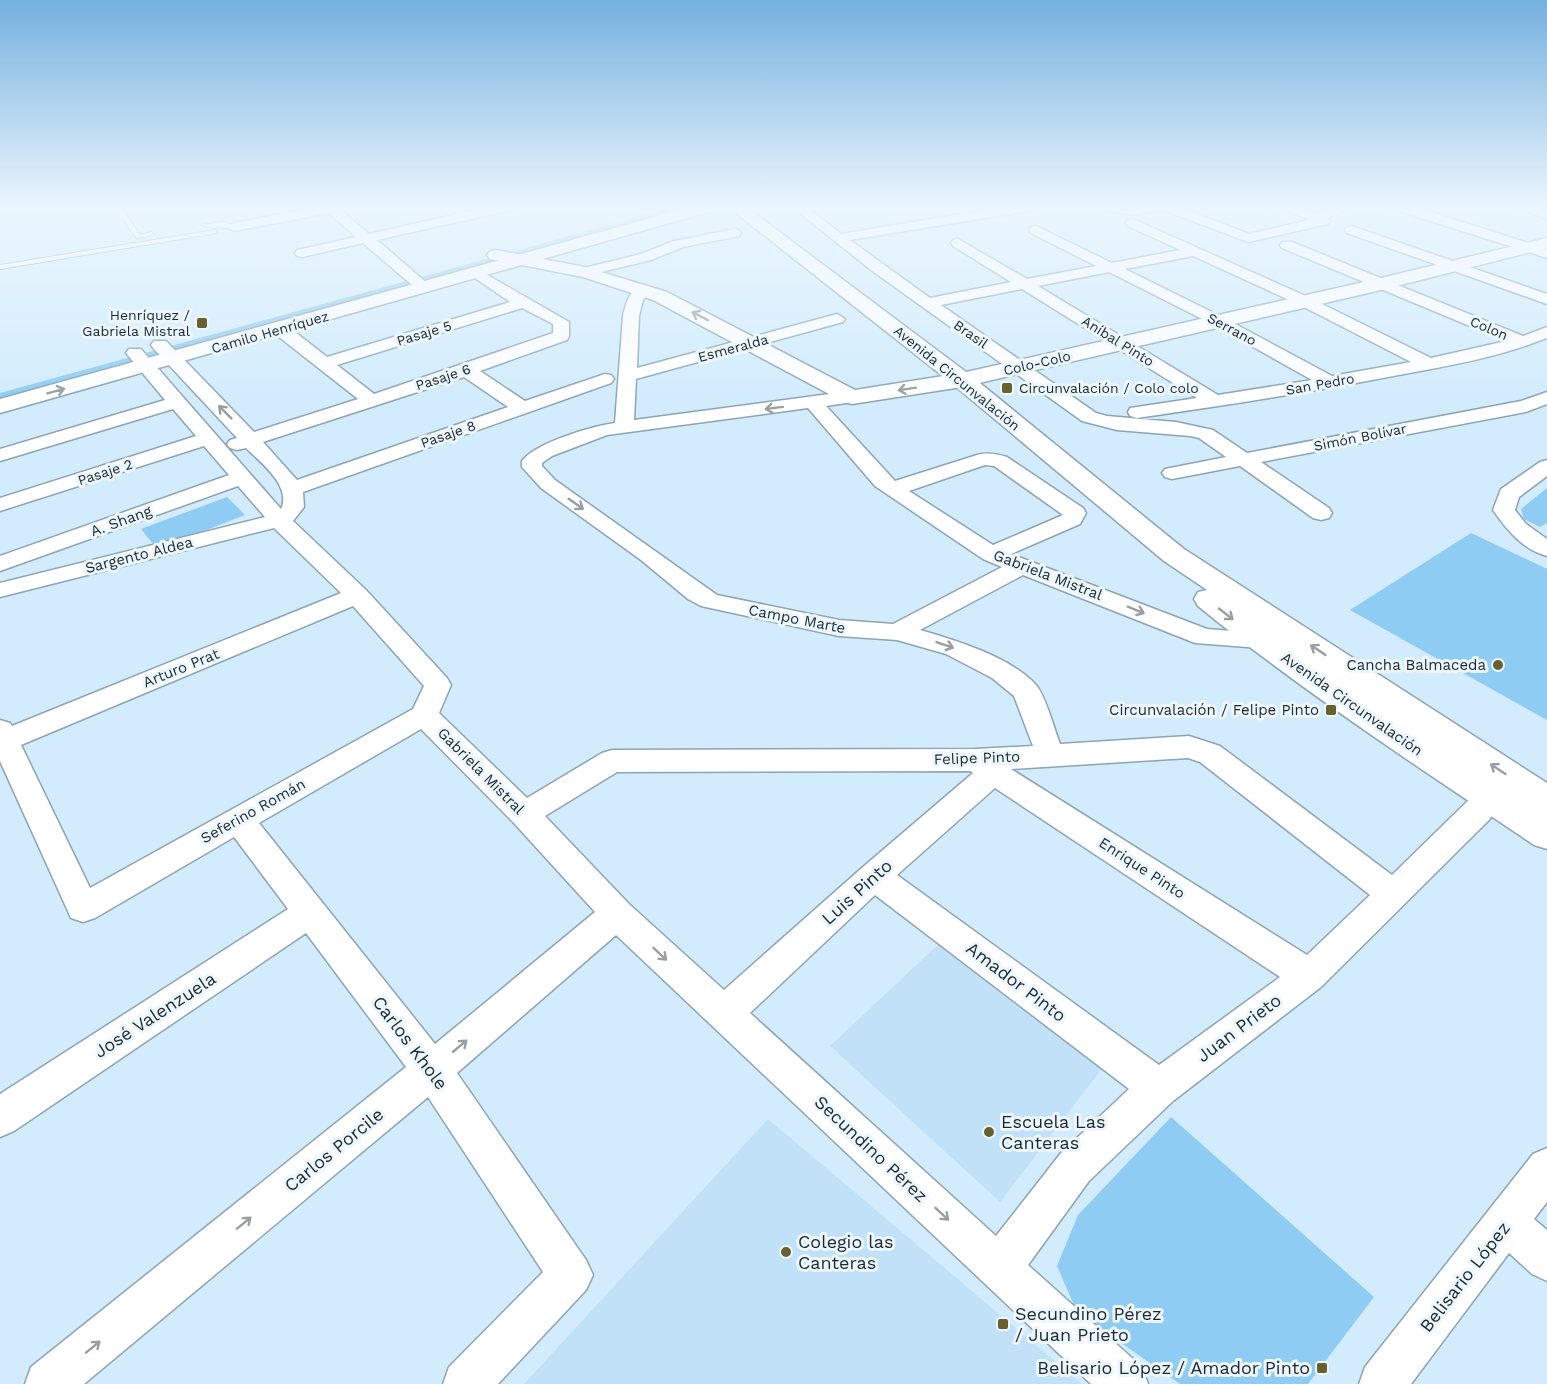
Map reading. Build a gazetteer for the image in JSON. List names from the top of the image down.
{
  "streets": {
    "main road": ["Camilo Henríquez", "Colo-Colo", "Avenida Circunvalación"],
    "street": [
      "Colon",
      "Serrano",
      "Pasaje 5",
      "Brasil",
      "Aníbal Pinto",
      "Esmeralda",
      "Pasaje 6",
      "San Pedro",
      "Pasaje 8",
      "Simón Bolívar",
      "Pasaje 2",
      "A. Shang",
      "Sargento Aldea",
      "Gabriela Mistral",
      "Campo Marte",
      "Arturo Prat",
      "Felipe Pinto",
      "Seferino Román",
      "Enrique Pinto",
      "Luis Pinto",
      "Amador Pinto",
      "José Valenzuela",
      "Juan Prieto",
      "Carlos Khole",
      "Secundino Pérez",
      "Carlos Porcile",
      "Belisario López"
    ]
  },
  "crossings": [
    ["Colon", "Colo-Colo"],
    ["Colon", "San Pedro"],
    ["Serrano", "Colo-Colo"],
    ["Serrano", "San Pedro"],
    ["Camilo Henríquez", "Pasaje 6"],
    ["Camilo Henríquez", "Gabriela Mistral"],
    ["Pasaje 5", "Pasaje 6"],
    ["Brasil", "Colo-Colo"],
    ["Brasil", "San Pedro"],
    ["Aníbal Pinto", "Colo-Colo"],
    ["Aníbal Pinto", "San Pedro"],
    ["Colo-Colo", "Avenida Circunvalación"],
    ["Colo-Colo", "Gabriela Mistral"],
    ["Colo-Colo", "Campo Marte"],
    ["Pasaje 6", "Pasaje 2"],
    ["Pasaje 6", "Gabriela Mistral"],
    ["Avenida Circunvalación", "Gabriela Mistral"],
    ["Avenida Circunvalación", "Juan Prieto"],
    ["Pasaje 2", "Gabriela Mistral"],
    ["A. Shang", "Gabriela Mistral"],
    ["Sargento Aldea", "Gabriela Mistral"],
    ["Gabriela Mistral", "Arturo Prat"],
    ["Gabriela Mistral", "Felipe Pinto"],
    ["Gabriela Mistral", "Seferino Román"],
    ["Gabriela Mistral", "Secundino Pérez"],
    ["Gabriela Mistral", "Carlos Porcile"],
    ["Campo Marte", "Felipe Pinto"],
    ["Arturo Prat", "Seferino Román"],
    ["Felipe Pinto", "Enrique Pinto"],
    ["Felipe Pinto", "Luis Pinto"],
    ["Felipe Pinto", "Juan Prieto"],
    ["Seferino Román", "Carlos Khole"],
    ["Enrique Pinto", "Luis Pinto"],
    ["Enrique Pinto", "Juan Prieto"],
    ["Luis Pinto", "Amador Pinto"],
    ["Luis Pinto", "Secundino Pérez"],
    ["Amador Pinto", "Juan Prieto"],
    ["José Valenzuela", "Carlos Khole"],
    ["Juan Prieto", "Secundino Pérez"],
    ["Carlos Khole", "Carlos Porcile"],
    ["Secundino Pérez", "Carlos Porcile"]
  ],
  "one_way": ["Campo Marte", "Secundino Pérez", "Carlos Porcile"],
  "places": {
    "transit": [
      "Henríquez / Gabriela Mistral",
      "Circunvalación / Colo colo",
      "Circunvalación / Felipe Pinto",
      "Secundino Pérez / Juan Prieto",
      "Belisario López / Amador Pinto"
    ],
    "other": ["Cancha Balmaceda", "Escuela Las Canteras", "Colegio las Canteras"]
  }
}
